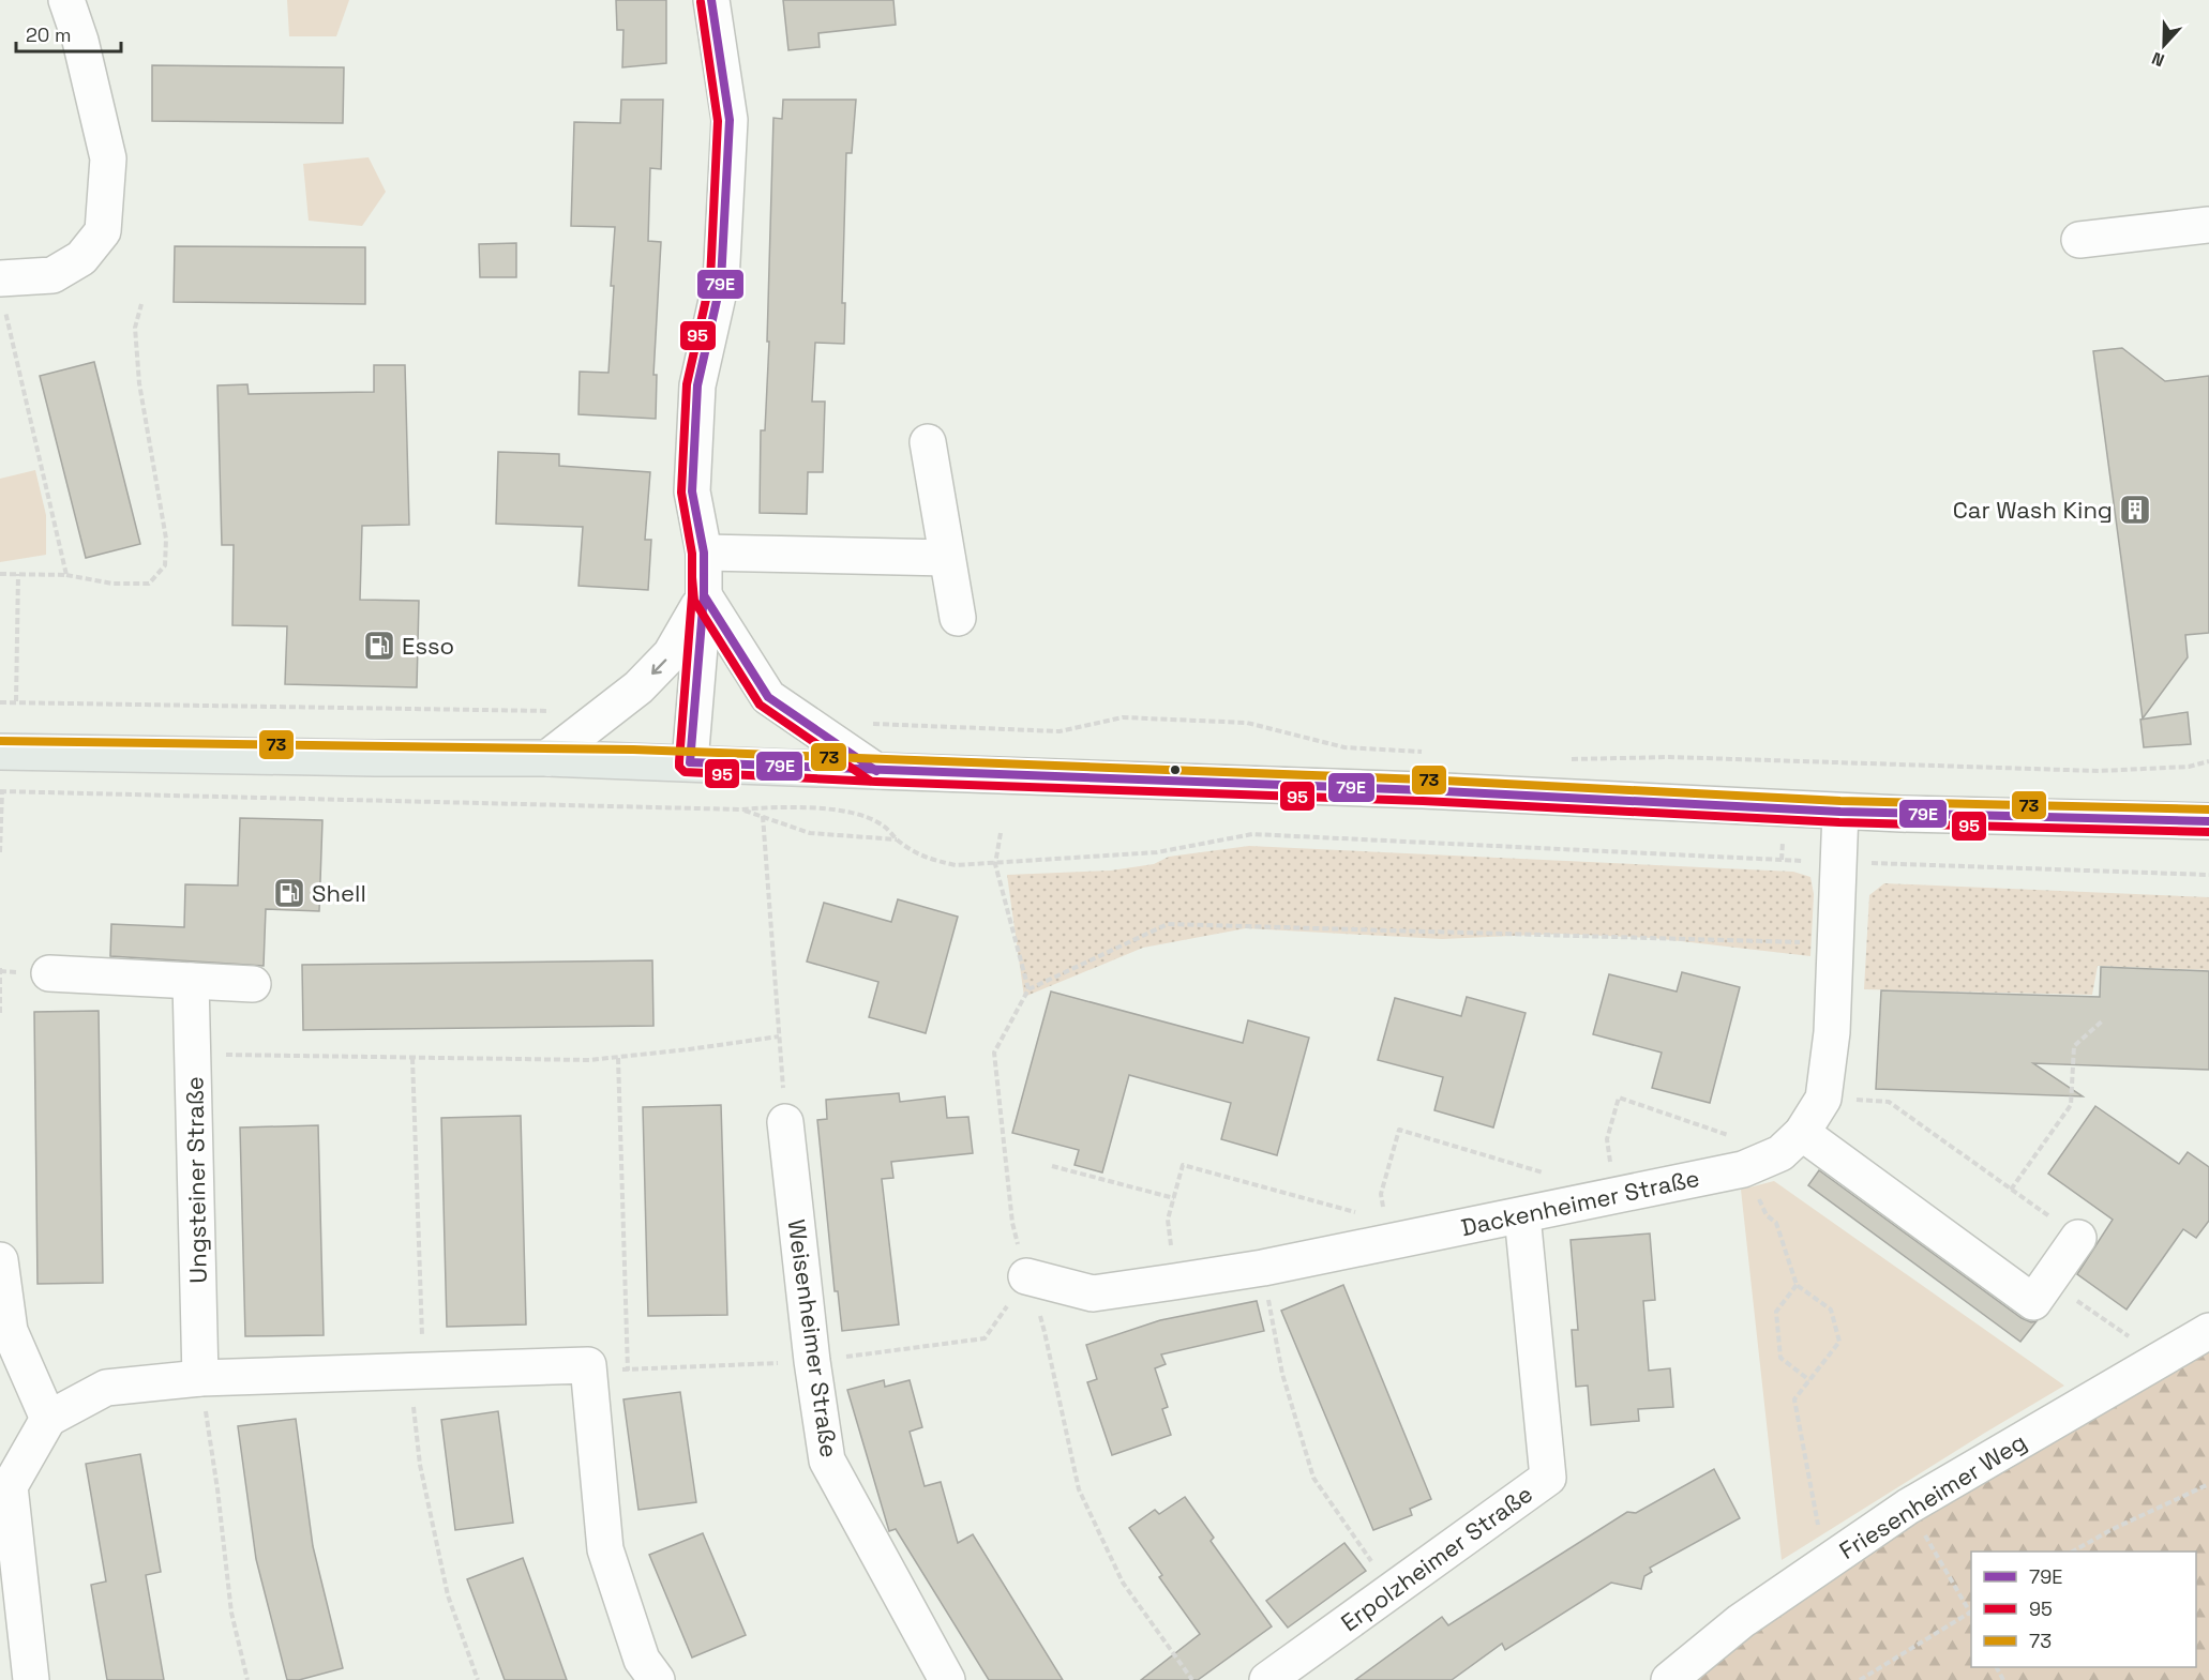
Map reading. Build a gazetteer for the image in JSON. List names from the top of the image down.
{
  "streets": {
    "street": [
      "Ungsteiner Straße",
      "Dackenheimer Straße",
      "Weisenheimer Straße",
      "Friesenheimer Weg",
      "Erpolzheimer Straße"
    ]
  },
  "crossings": [
    ["Dackenheimer Straße", "Erpolzheimer Straße"]
  ],
  "places": {
    "building": ["Car Wash King"],
    "fuel station": ["Esso", "Shell"]
  },
  "lines": ["transit line 79E", "transit line 95", "transit line 73"],
  "legend": ["79E", "95", "73"],
  "scale_bar": "20 m",
  "north": "bottom"
}
